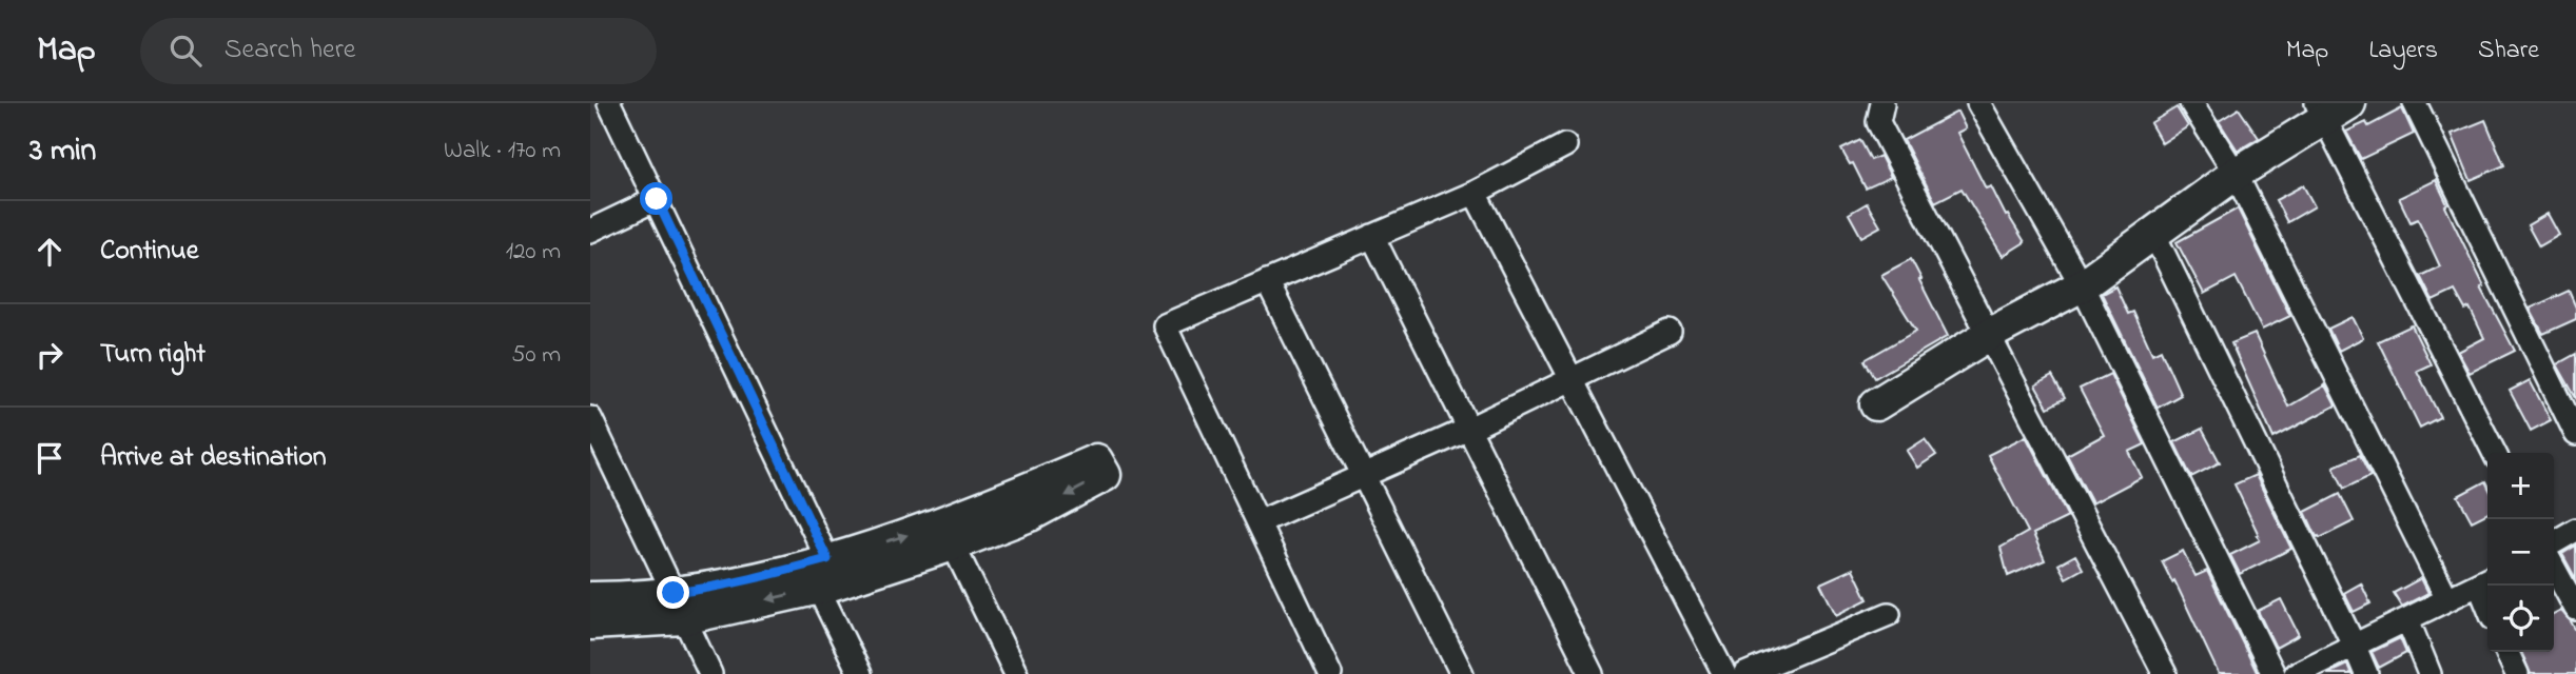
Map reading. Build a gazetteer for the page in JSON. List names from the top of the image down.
{
  "page": {
    "header": "Map",
    "search": "Search here",
    "nav": ["Map", "Layers", "Share"],
    "heading": ["3 min", "Walk · 170 m"],
    "list": [
      ["Continue", "120 m"],
      ["Turn right", "50 m"],
      "Arrive at destination"
    ],
    "map_buttons": ["+", "−"]
  }
}
